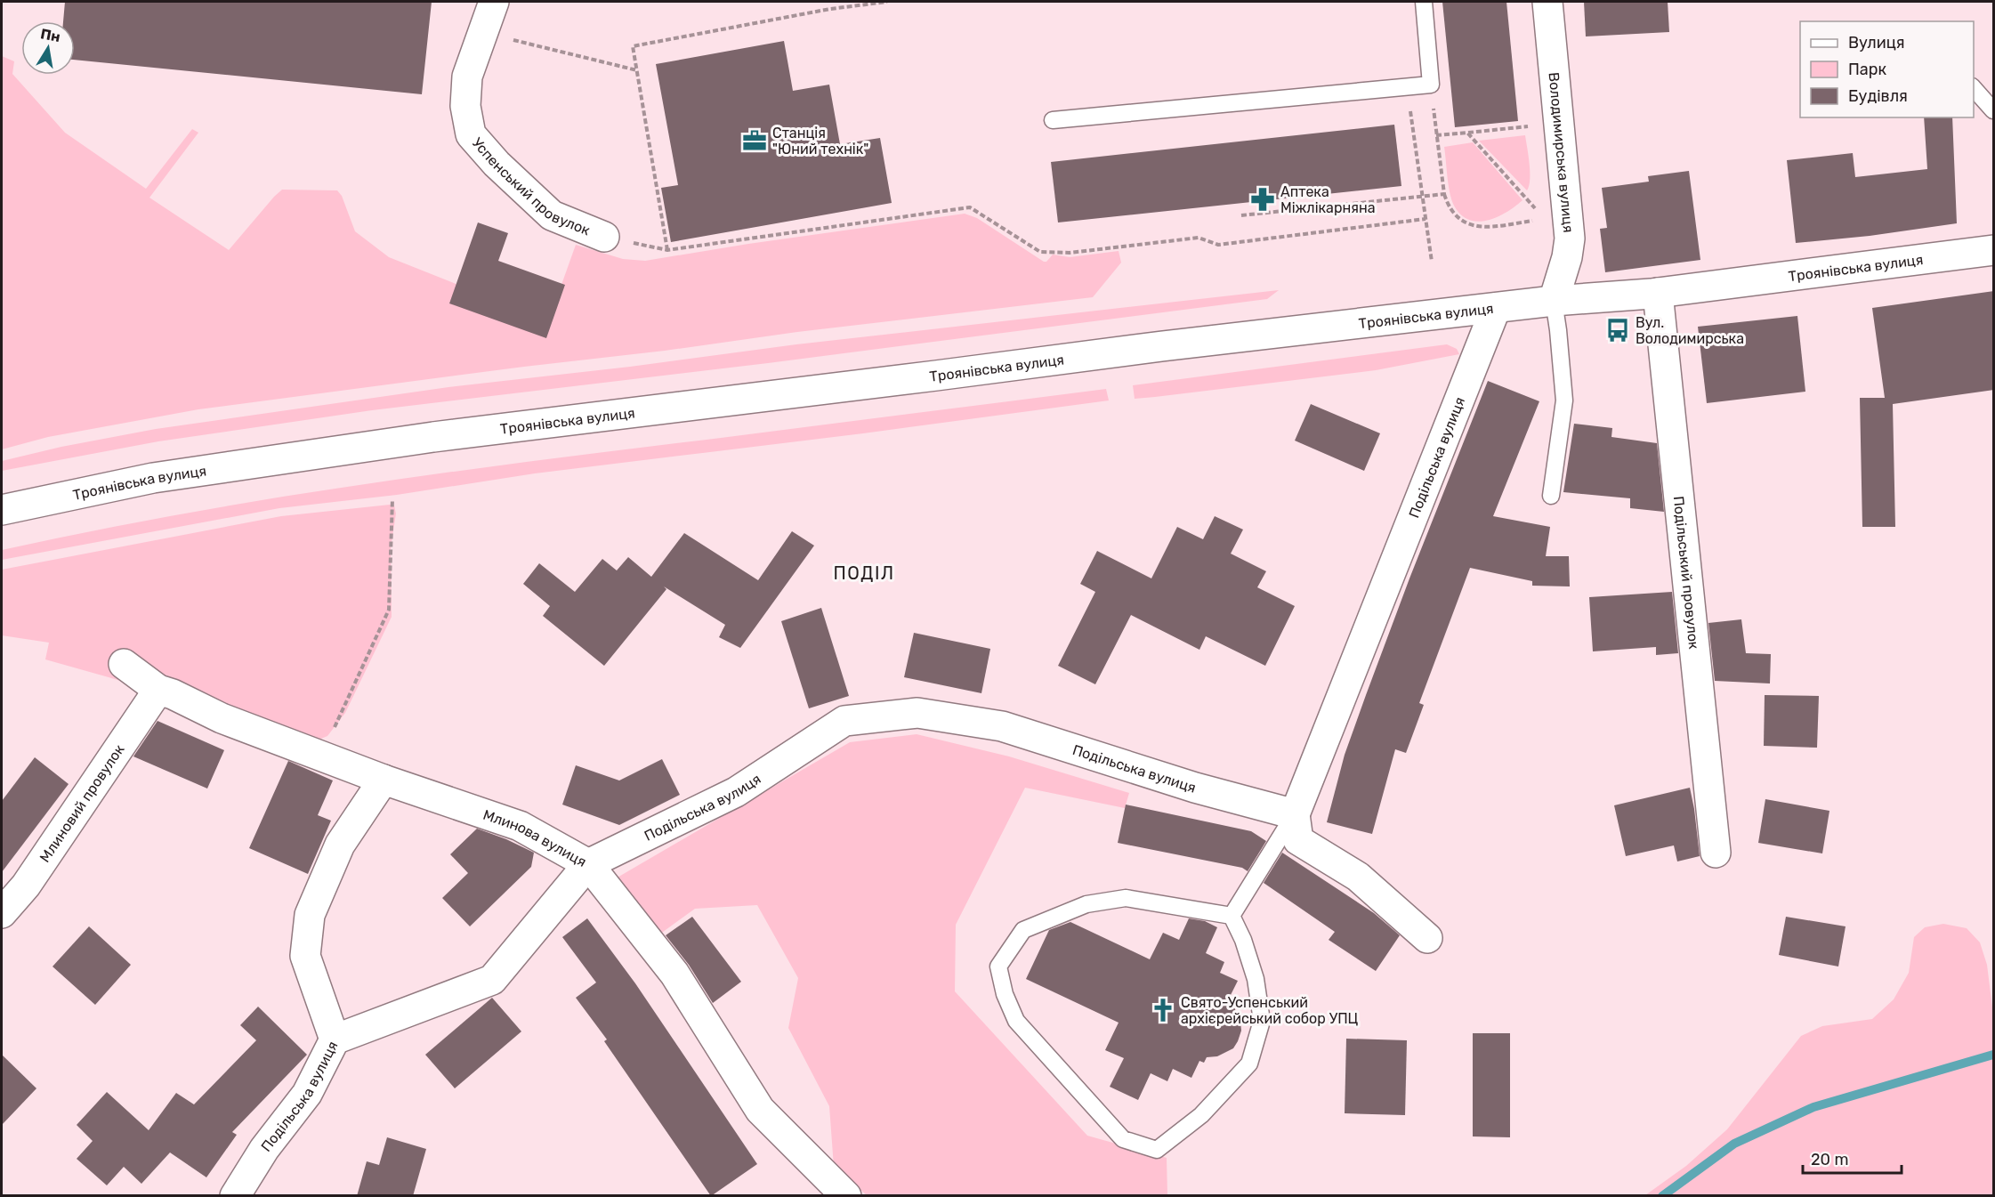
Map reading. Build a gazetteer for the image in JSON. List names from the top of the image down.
{
  "streets": {
    "street": [
      "Володимирська вулиця",
      "Успенський провулок",
      "Троянівська вулиця",
      "Подільська вулиця",
      "Подільський провулок",
      "Млиновий провулок",
      "Млинова вулиця"
    ]
  },
  "crossings": [
    ["Володимирська вулиця", "Троянівська вулиця"],
    ["Троянівська вулиця", "Подільська вулиця"],
    ["Троянівська вулиця", "Подільський провулок"],
    ["Подільська вулиця", "Млинова вулиця"],
    ["Млиновий провулок", "Млинова вулиця"]
  ],
  "districts": ["ПОДІЛ"],
  "places": {
    "office": ["Станція \"Юний технік\""],
    "pharmacy": ["Аптека Міжлікарняна"],
    "bus stop": ["Вул. Володимирська"],
    "church": ["Свято-Успенський архієрейський собор УПЦ"]
  },
  "legend": ["Вулиця", "Парк", "Будівля"],
  "scale_bar": "20 m",
  "north": "top"
}
